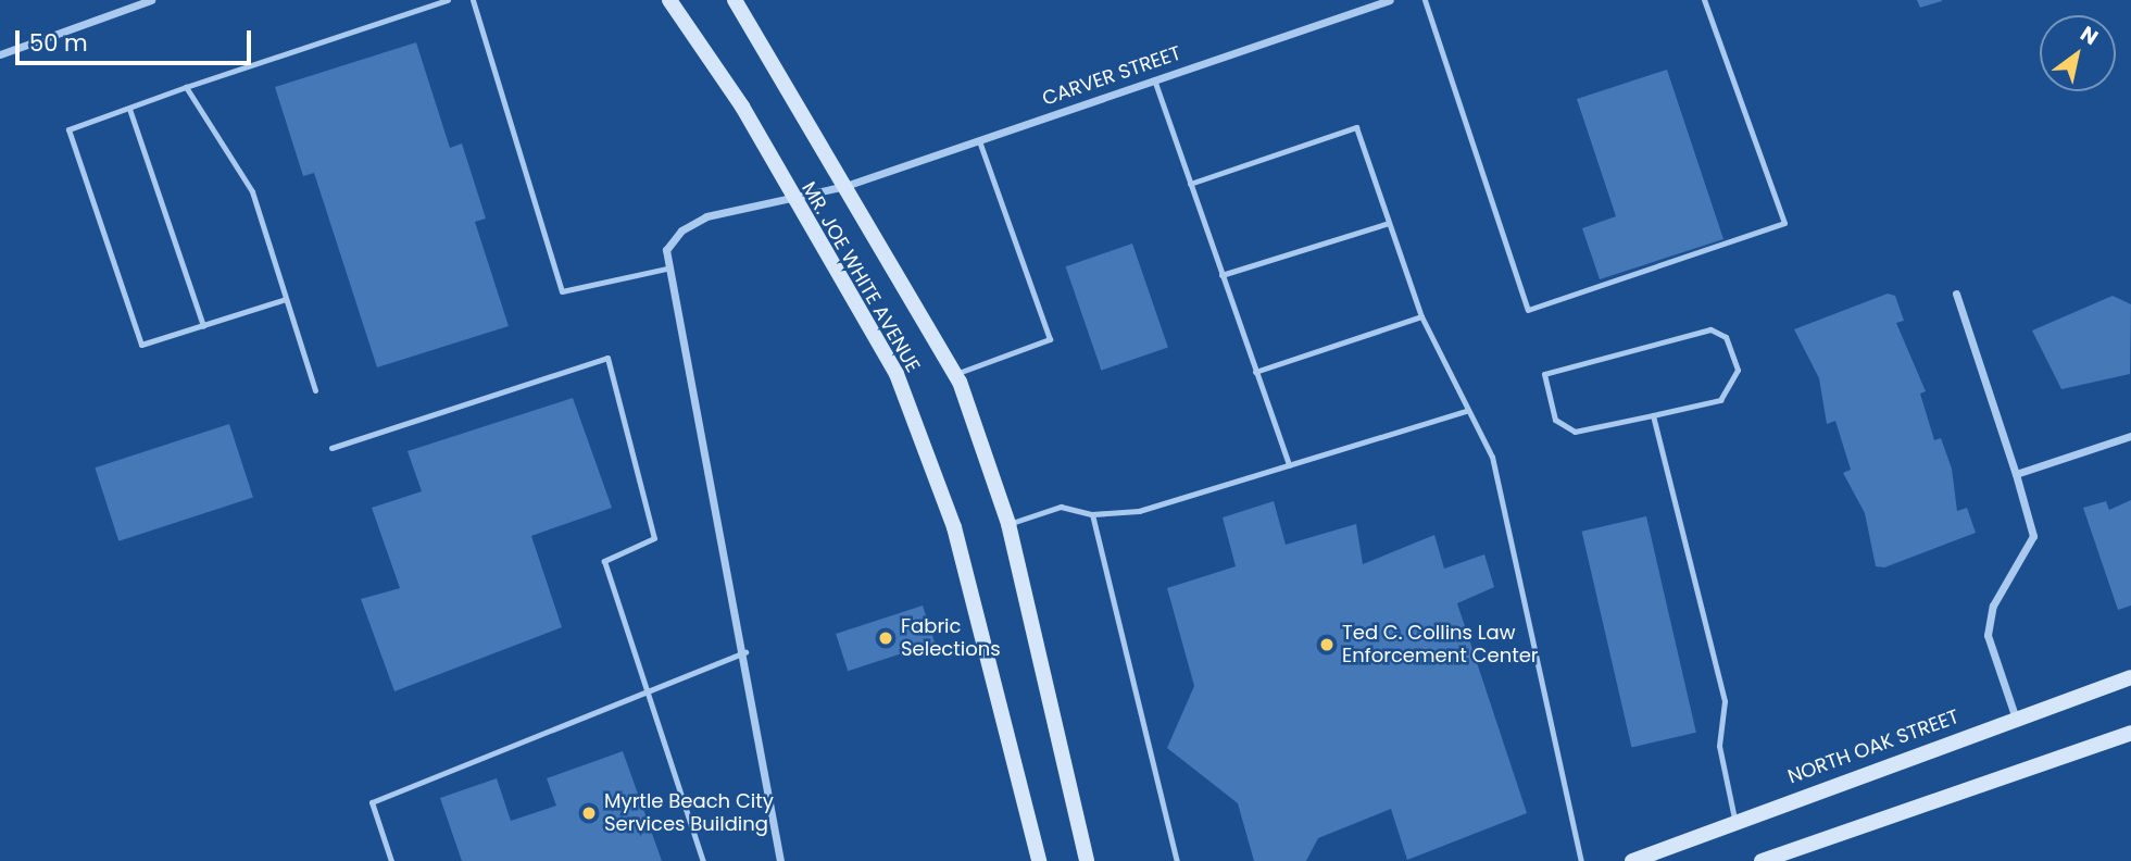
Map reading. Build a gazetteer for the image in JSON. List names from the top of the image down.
{
  "streets": {
    "main road": ["MR. JOE WHITE AVENUE", "NORTH OAK STREET"],
    "street": ["CARVER STREET"]
  },
  "crossings": [
    ["CARVER STREET", "MR. JOE WHITE AVENUE"]
  ],
  "places": ["Fabric Selections", "Ted C. Collins Law Enforcement Center", "Myrtle Beach City Services Building"],
  "scale_bar": "50 m",
  "north": "top right"
}
